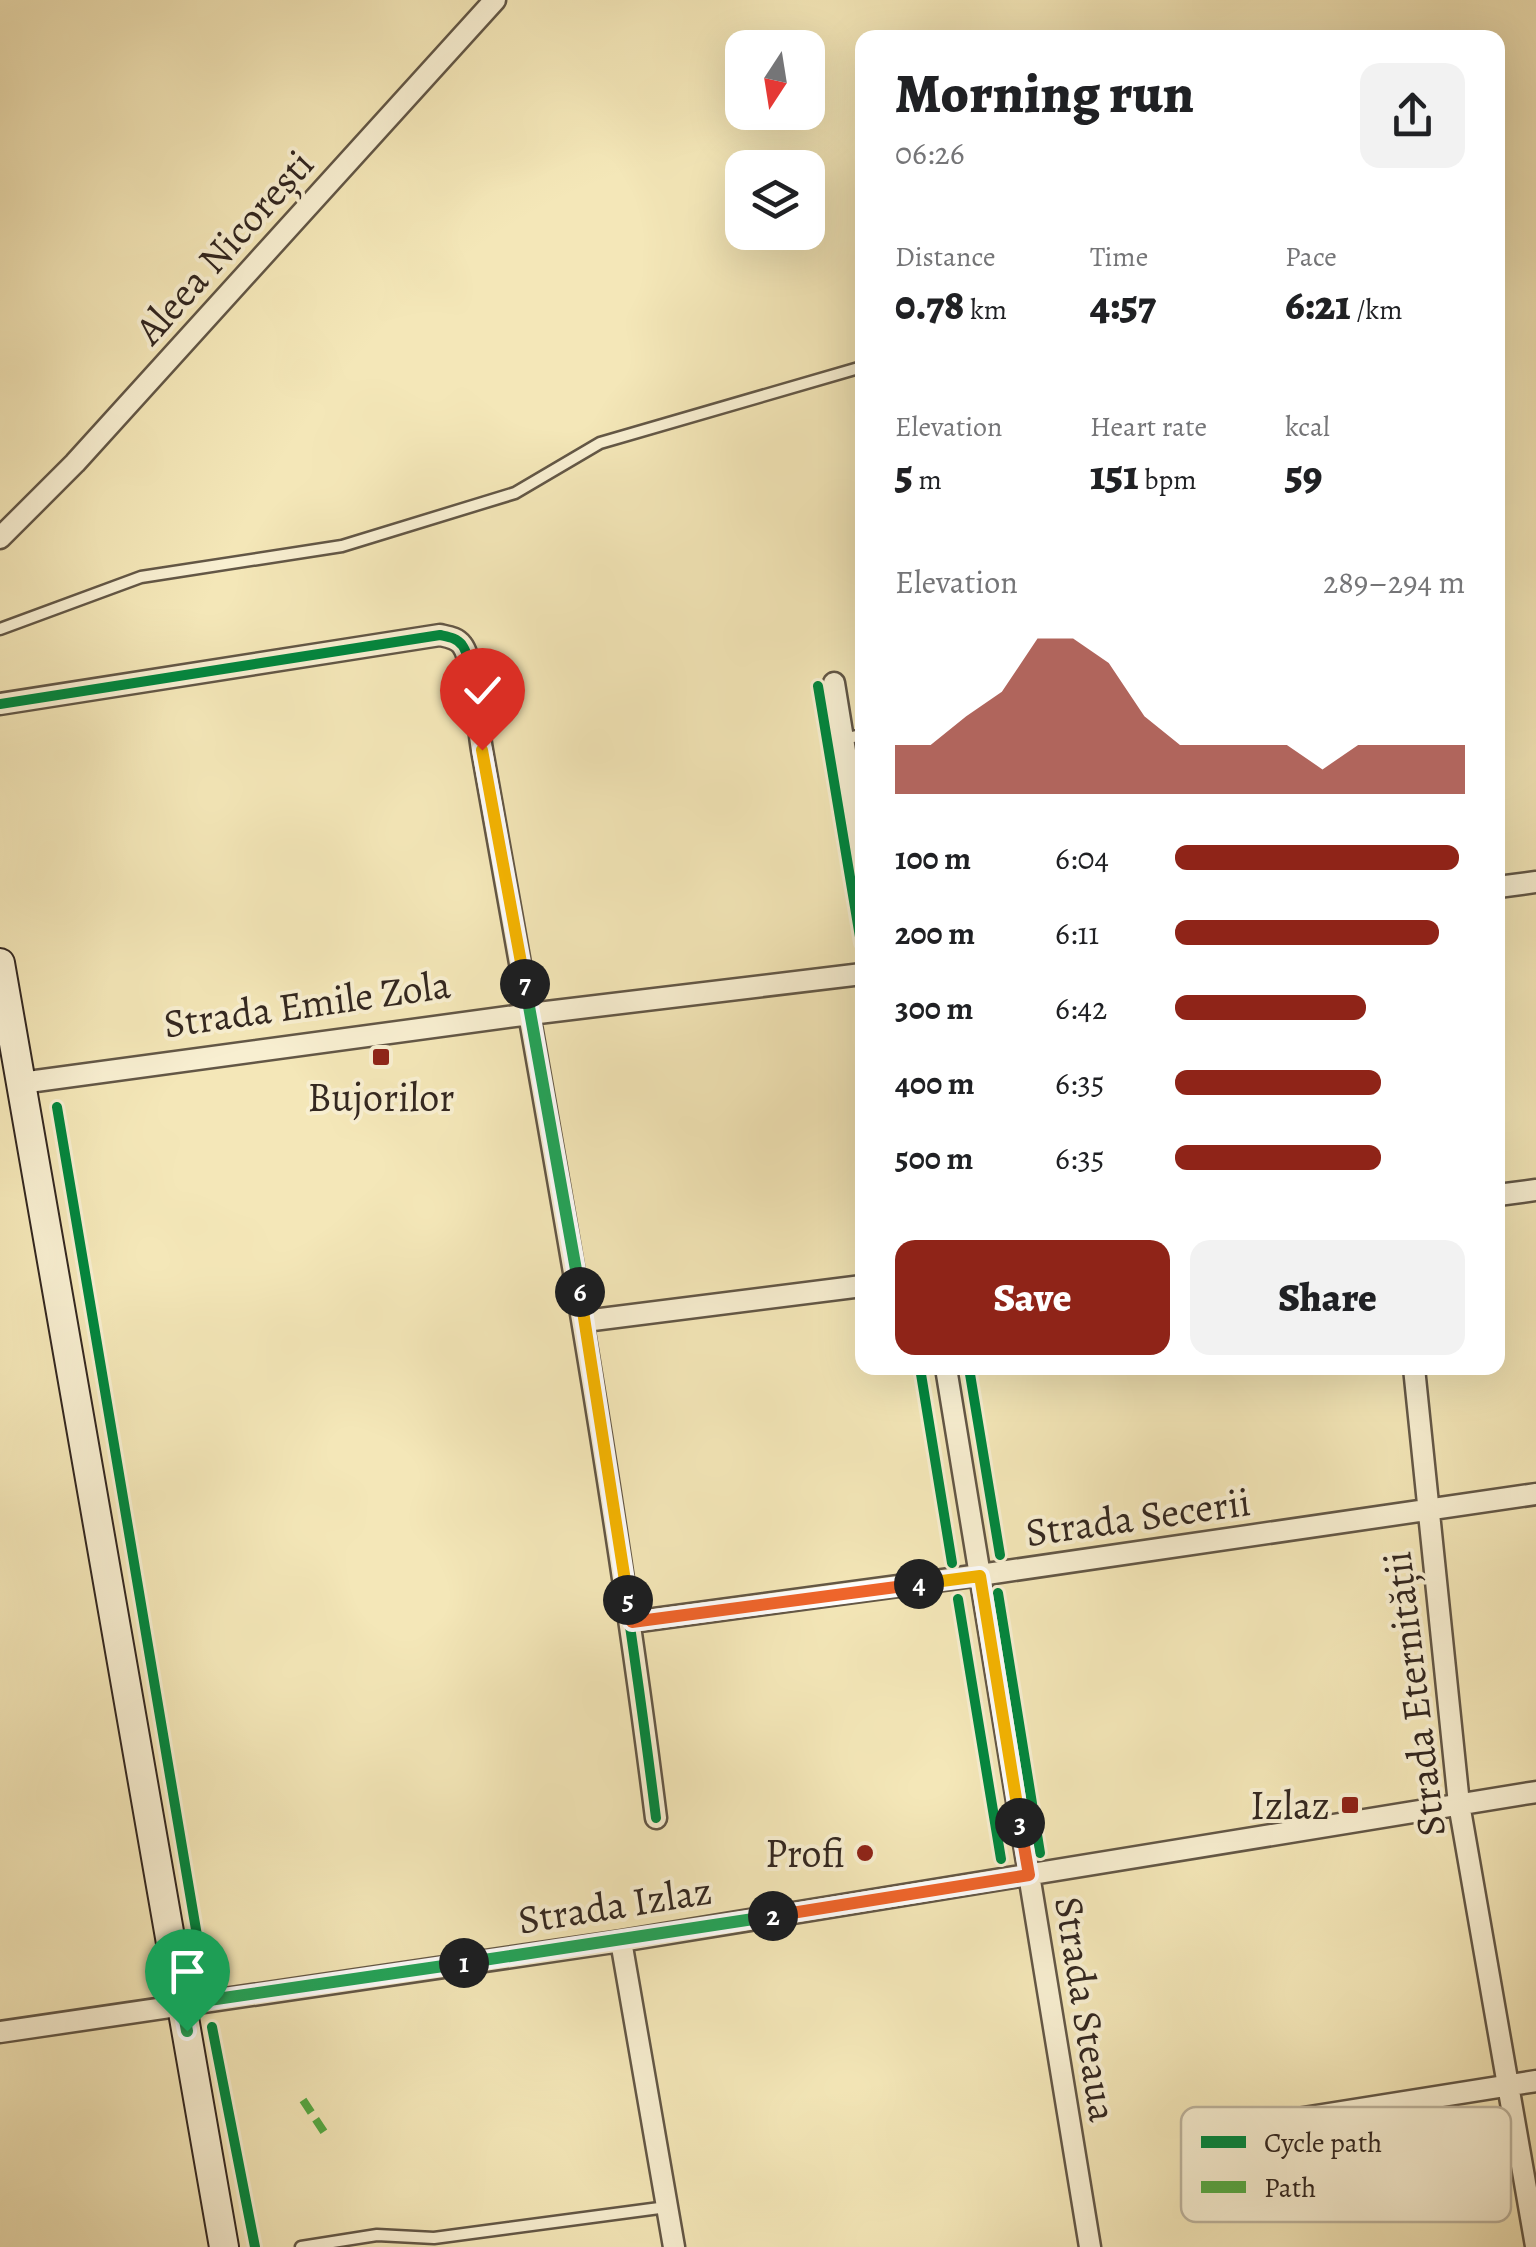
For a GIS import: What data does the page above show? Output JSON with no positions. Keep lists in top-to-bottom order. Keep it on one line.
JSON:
{"streets":{"street":["Aleea Nicorești","Strada Emile Zola","Strada Secerii","Strada Eternității","Strada Izlaz","Strada Steaua"]},"crossings":[["Strada Secerii","Strada Eternității"],["Strada Secerii","Strada Steaua"],["Strada Eternității","Strada Izlaz"],["Strada Izlaz","Strada Steaua"]],"places":{"transit":["Bujorilor","Izlaz"],"other":["Profi"]},"legend":["Cycle path","Path"],"north":"bottom","page":{"heading":["Morning run","06:26"],"stats":[["Distance","0.78 km"],["Time","4:57"],["Pace","6:21 /km"],["Elevation","5 m"],["Heart rate","151 bpm"],["kcal","59"]],"chart":["Elevation","289–294 m"],"list":[{"name":"100 m","note":"6:04"},{"name":"200 m","note":"6:11"},{"name":"300 m","note":"6:42"},{"name":"400 m","note":"6:35"},{"name":"500 m","note":"6:35"}],"pins":["7","6","4","5","3","2","1"],"buttons":["Save","Share"]}}
